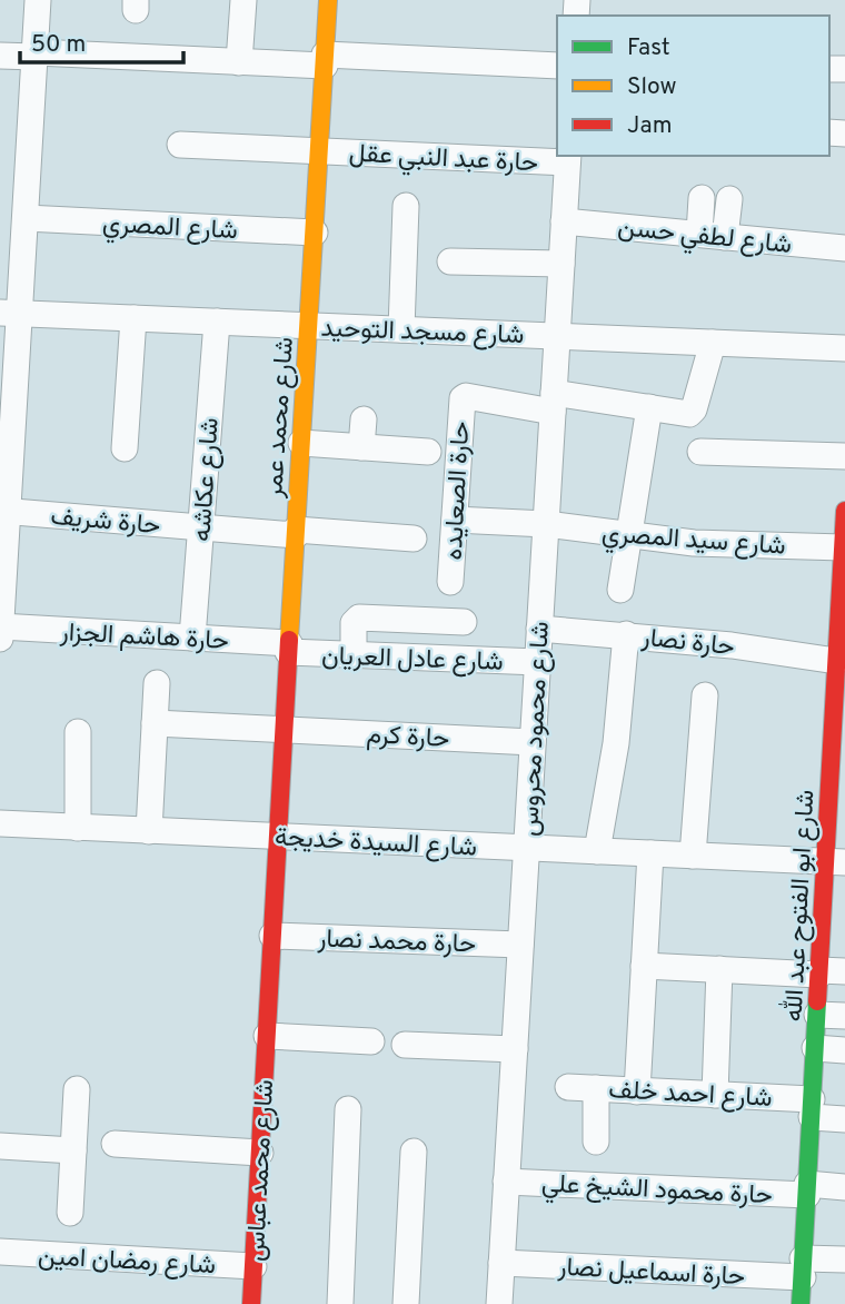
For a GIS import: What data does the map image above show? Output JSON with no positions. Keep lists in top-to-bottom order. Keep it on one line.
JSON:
{"streets":{"street":["حارة عبد النبي عقل","شارع المصري","شارع لطفي حسن","شارع مسجد التوحيد","شارع محمد عمر","شارع عكاشه","حارة الصعايده","حارة شريف","شارع سيد المصري","حارة هاشم الجزار","حارة نصار","شارع عادل العريان","شارع محمود محروس","حارة كرم","شارع السيدة خديجة","شارع ابو الفتوح عبد الله","حارة محمد نصار","شارع احمد خلف","شارع محمد عباس","حارة محمود الشيخ علي","شارع رمضان امين","حارة اسماعيل نصار"]},"crossings":[["حارة عبد النبي عقل","شارع محمد عمر"],["حارة عبد النبي عقل","شارع محمود محروس"],["شارع المصري","شارع محمد عمر"],["شارع لطفي حسن","شارع محمود محروس"],["شارع مسجد التوحيد","شارع محمد عمر"],["شارع مسجد التوحيد","شارع عكاشه"],["شارع مسجد التوحيد","شارع محمود محروس"],["شارع محمد عمر","حارة شريف"],["شارع محمد عمر","حارة هاشم الجزار"],["شارع محمد عمر","شارع عادل العريان"],["شارع محمد عمر","حارة كرم"],["شارع محمد عمر","شارع السيدة خديجة"],["شارع محمد عمر","شارع محمد عباس"],["شارع عكاشه","حارة شريف"],["شارع عكاشه","حارة هاشم الجزار"],["حارة الصعايده","شارع سيد المصري"],["حارة الصعايده","شارع محمود محروس"],["شارع سيد المصري","شارع محمود محروس"],["شارع سيد المصري","شارع ابو الفتوح عبد الله"],["حارة هاشم الجزار","شارع عادل العريان"],["حارة نصار","شارع محمود محروس"],["حارة نصار","شارع ابو الفتوح عبد الله"],["شارع عادل العريان","شارع محمود محروس"],["شارع محمود محروس","حارة كرم"],["شارع محمود محروس","شارع السيدة خديجة"],["شارع محمود محروس","حارة محمد نصار"],["شارع محمود محروس","حارة محمود الشيخ علي"],["شارع محمود محروس","حارة اسماعيل نصار"],["شارع السيدة خديجة","شارع ابو الفتوح عبد الله"],["شارع السيدة خديجة","شارع محمد عباس"],["شارع ابو الفتوح عبد الله","شارع احمد خلف"],["شارع ابو الفتوح عبد الله","حارة محمود الشيخ علي"],["شارع ابو الفتوح عبد الله","حارة اسماعيل نصار"],["حارة محمد نصار","شارع محمد عباس"],["شارع محمد عباس","شارع رمضان امين"]],"legend":["Fast","Slow","Jam"],"scale_bar":"50 m"}
